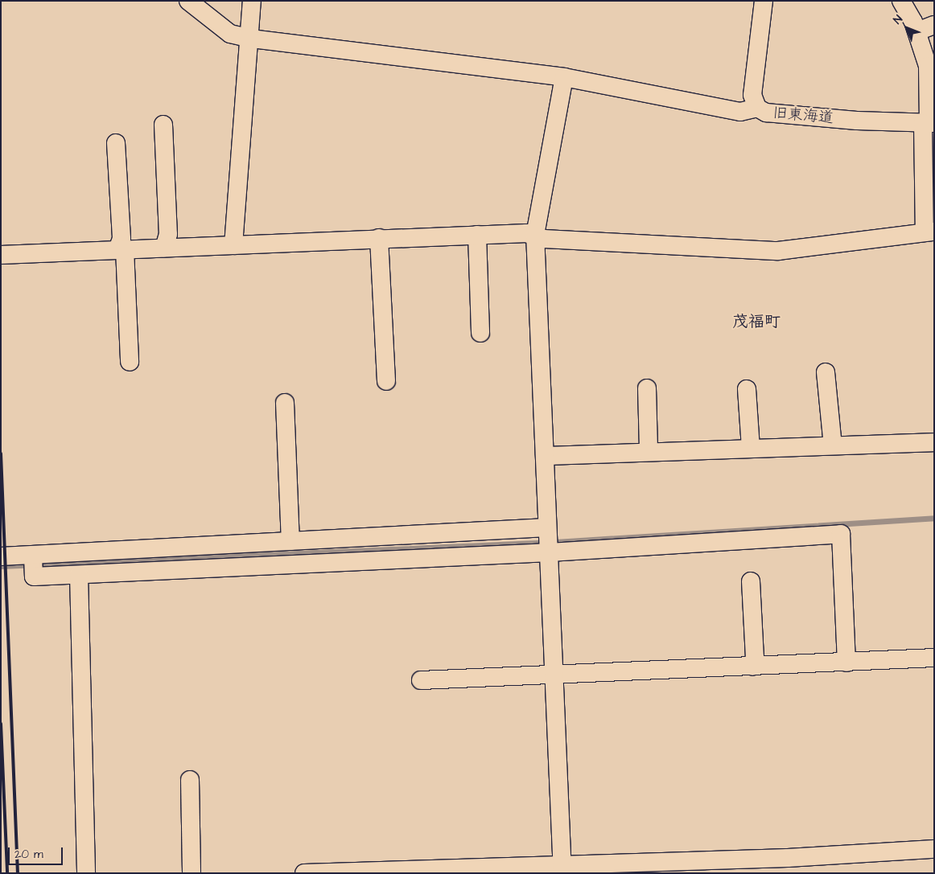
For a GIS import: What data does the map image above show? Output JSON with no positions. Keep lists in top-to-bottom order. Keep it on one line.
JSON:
{"streets":{"street":["旧東海道"]},"districts":["茂福町"],"scale_bar":"20 m","north":"top left"}
